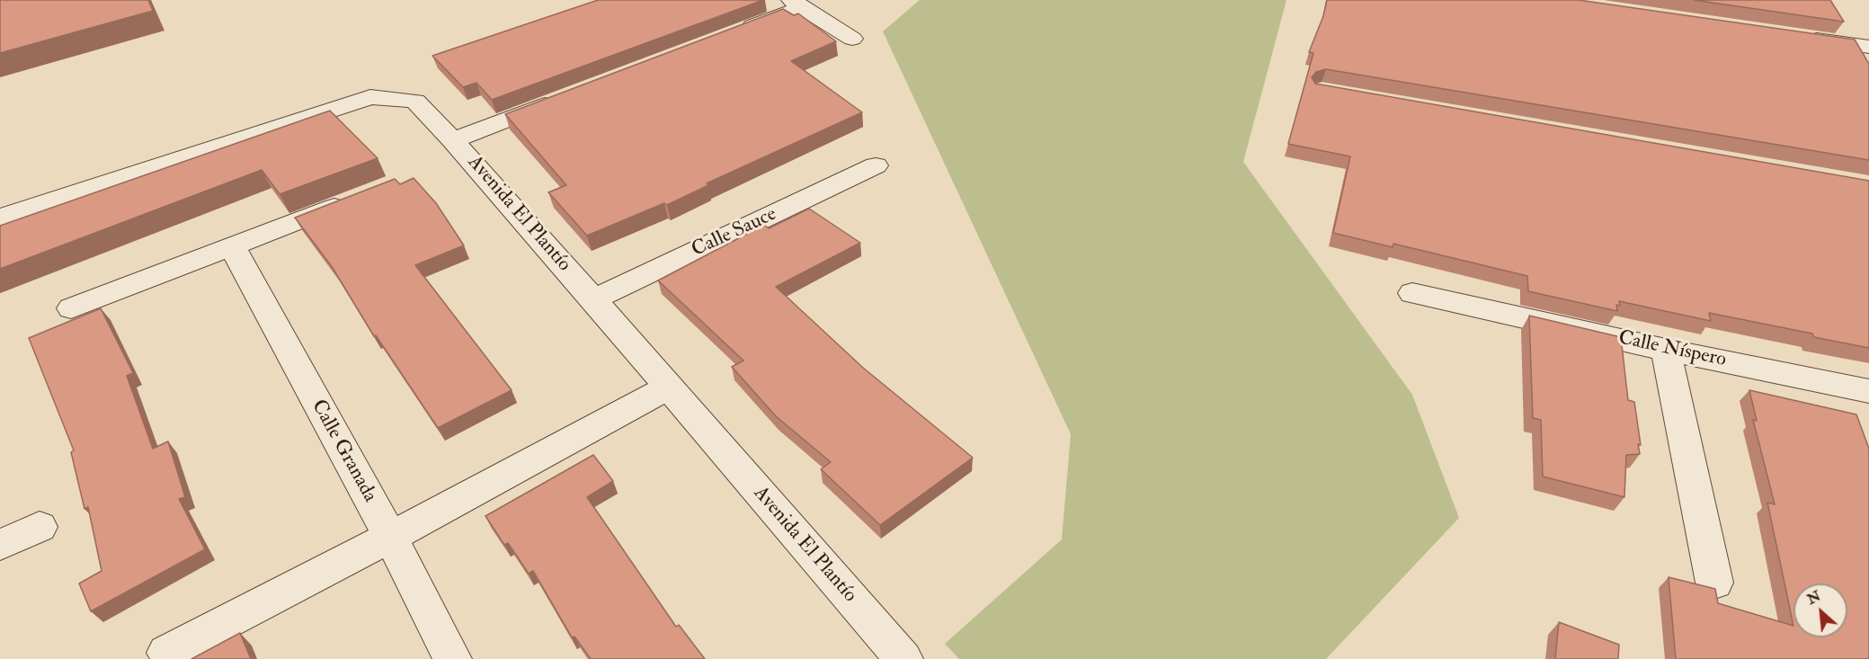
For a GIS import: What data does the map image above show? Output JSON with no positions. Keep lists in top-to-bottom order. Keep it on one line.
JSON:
{"streets":{"street":["Avenida El Plantío","Calle Sauce","Calle Níspero","Calle Granada"]},"crossings":[["Avenida El Plantío","Calle Sauce"]],"north":"top left"}
